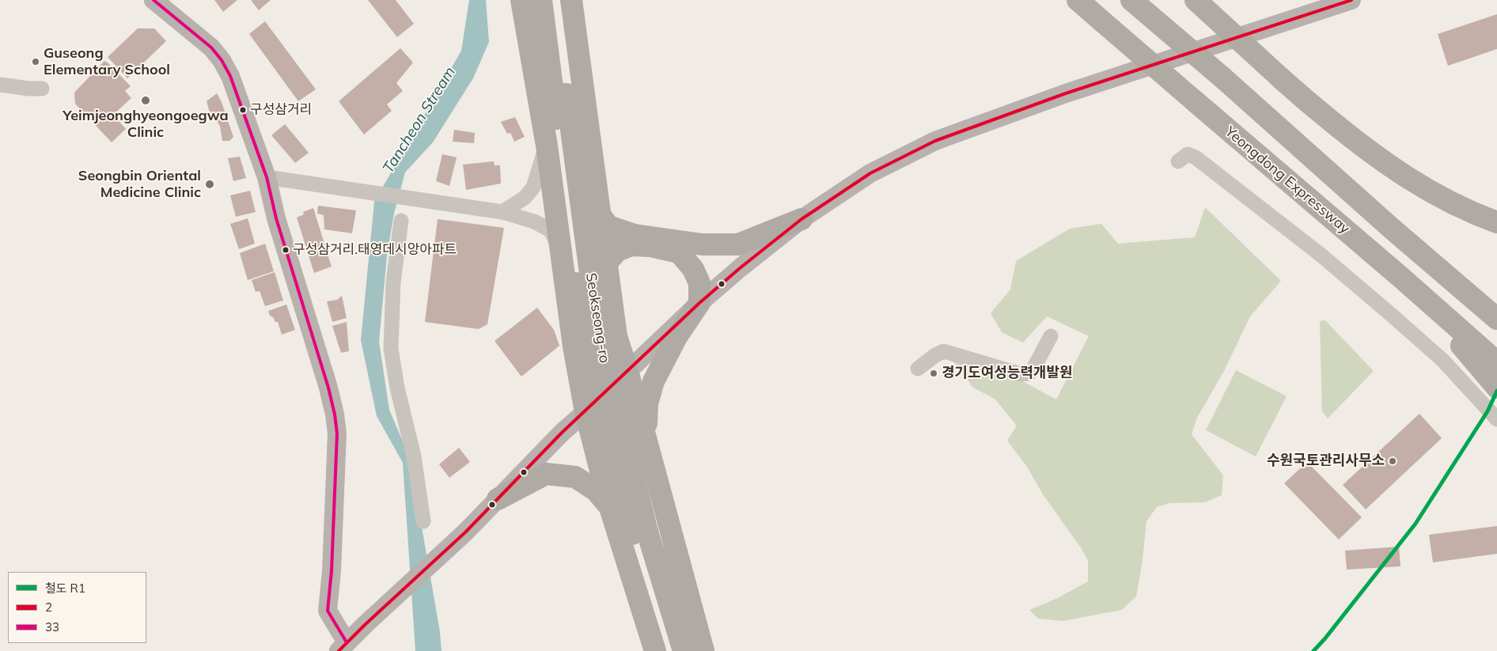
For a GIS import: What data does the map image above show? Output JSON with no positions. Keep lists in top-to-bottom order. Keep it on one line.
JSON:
{"streets":{"highway":["Yeongdong Expressway","Seokseong-ro"]},"water":["Tancheon Stream"],"places":["Guseong Elementary School","Yeimjeonghyeongoegwa Clinic","구성삼거리","Seongbin Oriental Medicine Clinic","구성삼거리.태영데시앙아파트","경기도여성능력개발원","수원국토관리사무소"],"lines":["transit line 2","transit line 33","rail line R1"],"legend":["철도 R1","2","33"]}
